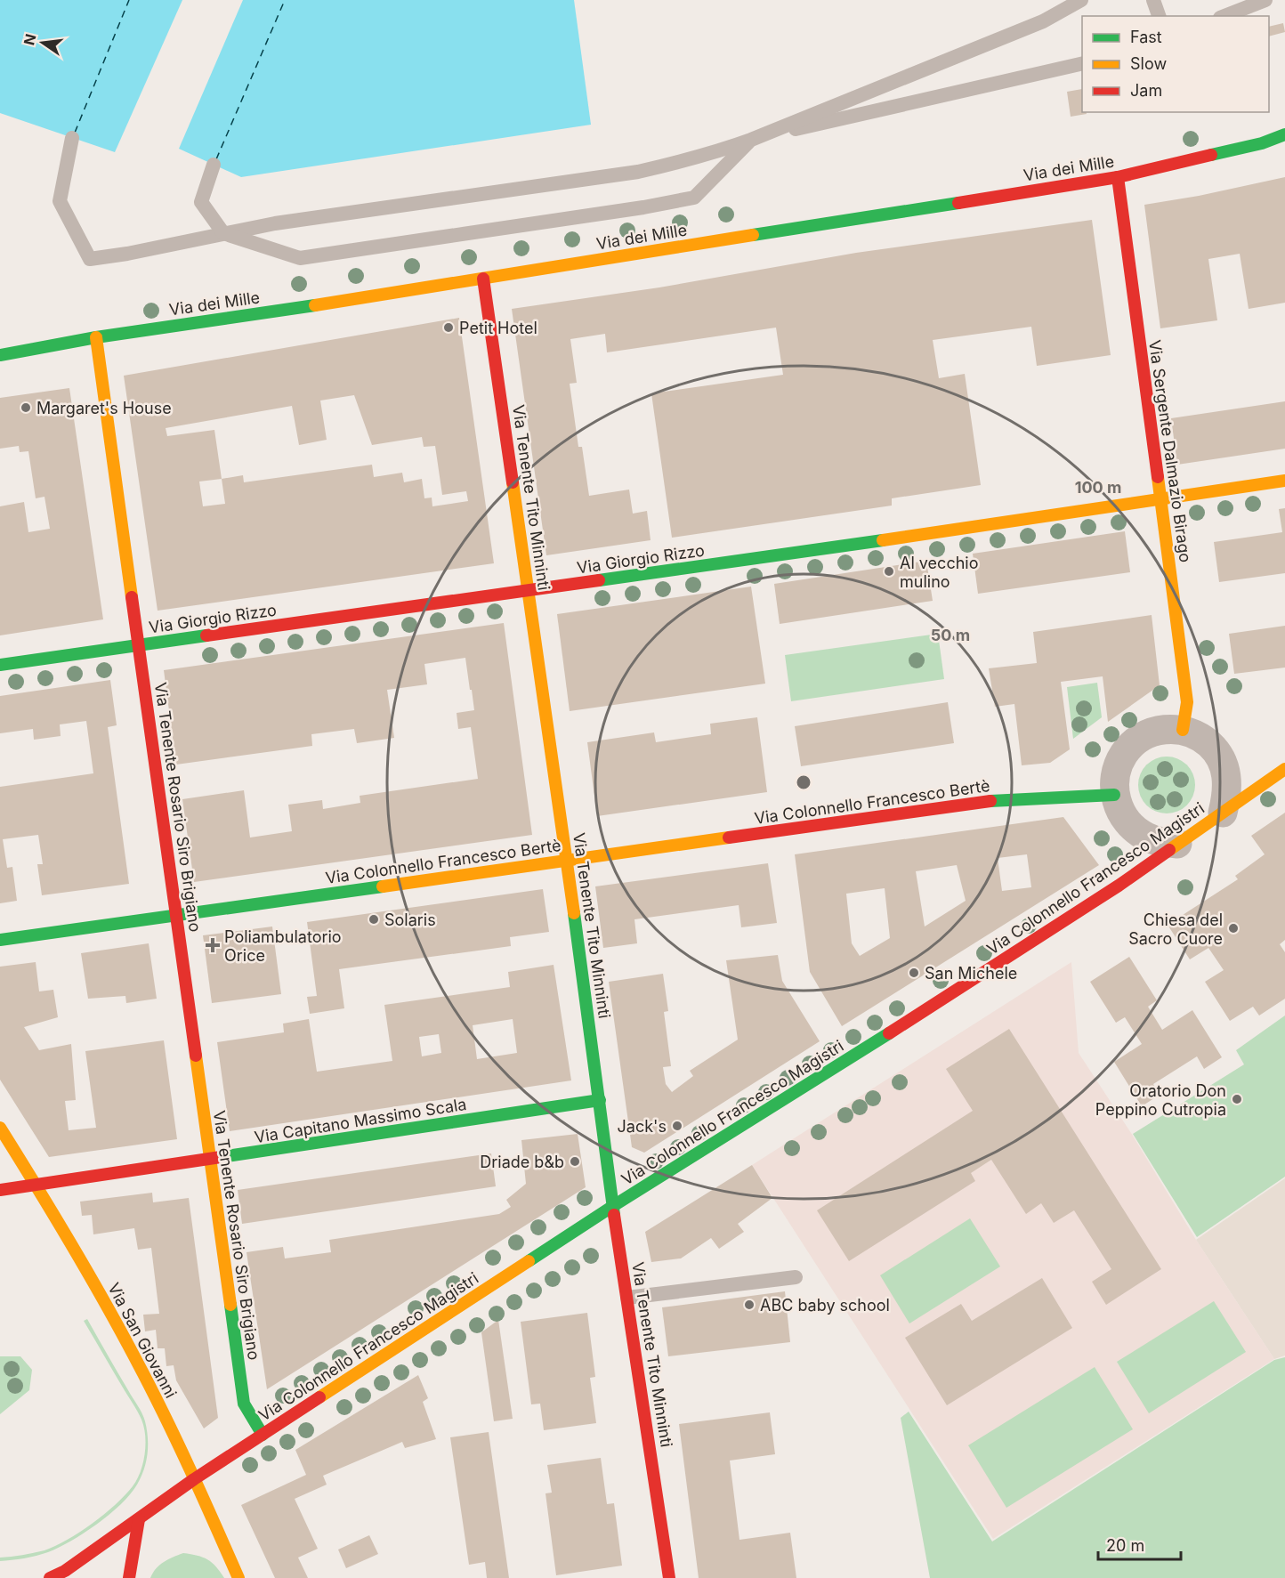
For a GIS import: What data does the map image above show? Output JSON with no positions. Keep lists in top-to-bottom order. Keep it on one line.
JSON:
{"streets":{"street":["Via dei Mille","Via Sergente Dalmazio Birago","Via Tenente Tito Minninti","Via Giorgio Rizzo","Via Colonnello Francesco Bertè","Via Tenente Rosario Siro Brigiano","Via Colonnello Francesco Magistri","Via Capitano Massimo Scala","Via San Giovanni"]},"crossings":[["Via dei Mille","Via Sergente Dalmazio Birago"],["Via dei Mille","Via Tenente Tito Minninti"],["Via dei Mille","Via Tenente Rosario Siro Brigiano"],["Via Sergente Dalmazio Birago","Via Giorgio Rizzo"],["Via Sergente Dalmazio Birago","Via Colonnello Francesco Bertè"],["Via Sergente Dalmazio Birago","Via Colonnello Francesco Magistri"],["Via Tenente Tito Minninti","Via Giorgio Rizzo"],["Via Tenente Tito Minninti","Via Colonnello Francesco Bertè"],["Via Tenente Tito Minninti","Via Colonnello Francesco Magistri"],["Via Tenente Tito Minninti","Via Capitano Massimo Scala"],["Via Giorgio Rizzo","Via Tenente Rosario Siro Brigiano"],["Via Colonnello Francesco Bertè","Via Tenente Rosario Siro Brigiano"],["Via Colonnello Francesco Bertè","Via Colonnello Francesco Magistri"],["Via Tenente Rosario Siro Brigiano","Via Colonnello Francesco Magistri"],["Via Tenente Rosario Siro Brigiano","Via Capitano Massimo Scala"],["Via Colonnello Francesco Magistri","Via San Giovanni"],["Via Capitano Massimo Scala","Via San Giovanni"]],"places":{"other":["Petit Hotel","Margaret's House","Al vecchio mulino","Solaris","Chiesa del Sacro Cuore","San Michele","Oratorio Don Peppino Cutropia","Jack's","Driade b&b","ABC baby school"],"health":["Poliambulatorio Orice"]},"legend":["Fast","Slow","Jam"],"scale_bar":"20 m","north":"left","rings":["100 m","50 m"]}
